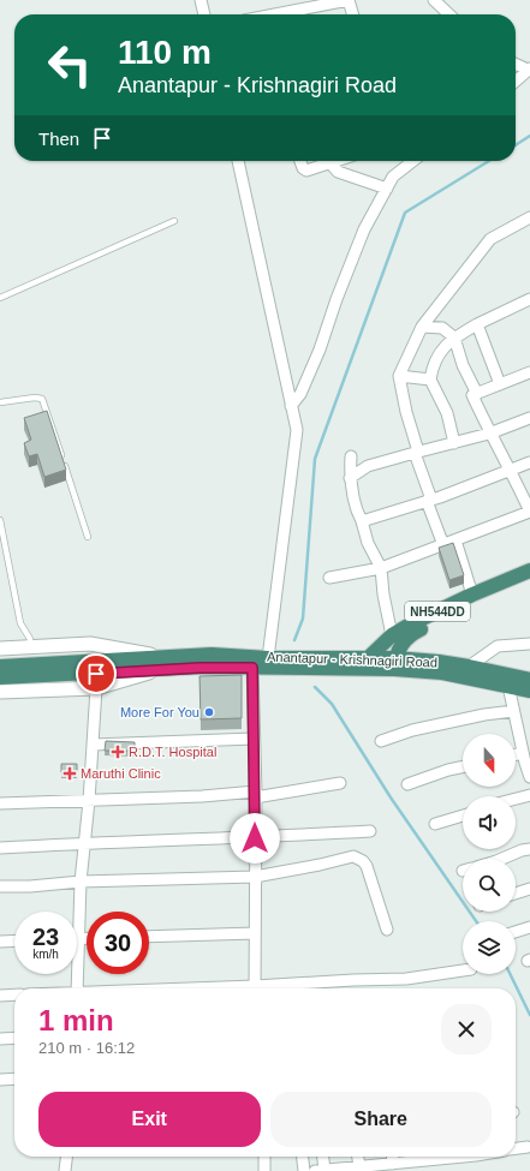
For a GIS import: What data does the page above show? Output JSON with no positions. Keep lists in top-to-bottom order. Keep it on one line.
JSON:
{"streets":{"highway":["NH544DD","Anantapur - Krishnagiri Road"]},"crossings":[["NH544DD","Anantapur - Krishnagiri Road"]],"places":{"other":["More For You"],"health":["R.D.T. Hospital","Maruthi Clinic"]},"north":"bottom","page":{"turn":["110 m","Anantapur - Krishnagiri Road"],"then":"Then","speed":"23 km/h","limit":"30","heading":["1 min","210 m · 16:12"],"buttons":["Exit","Share"]}}
